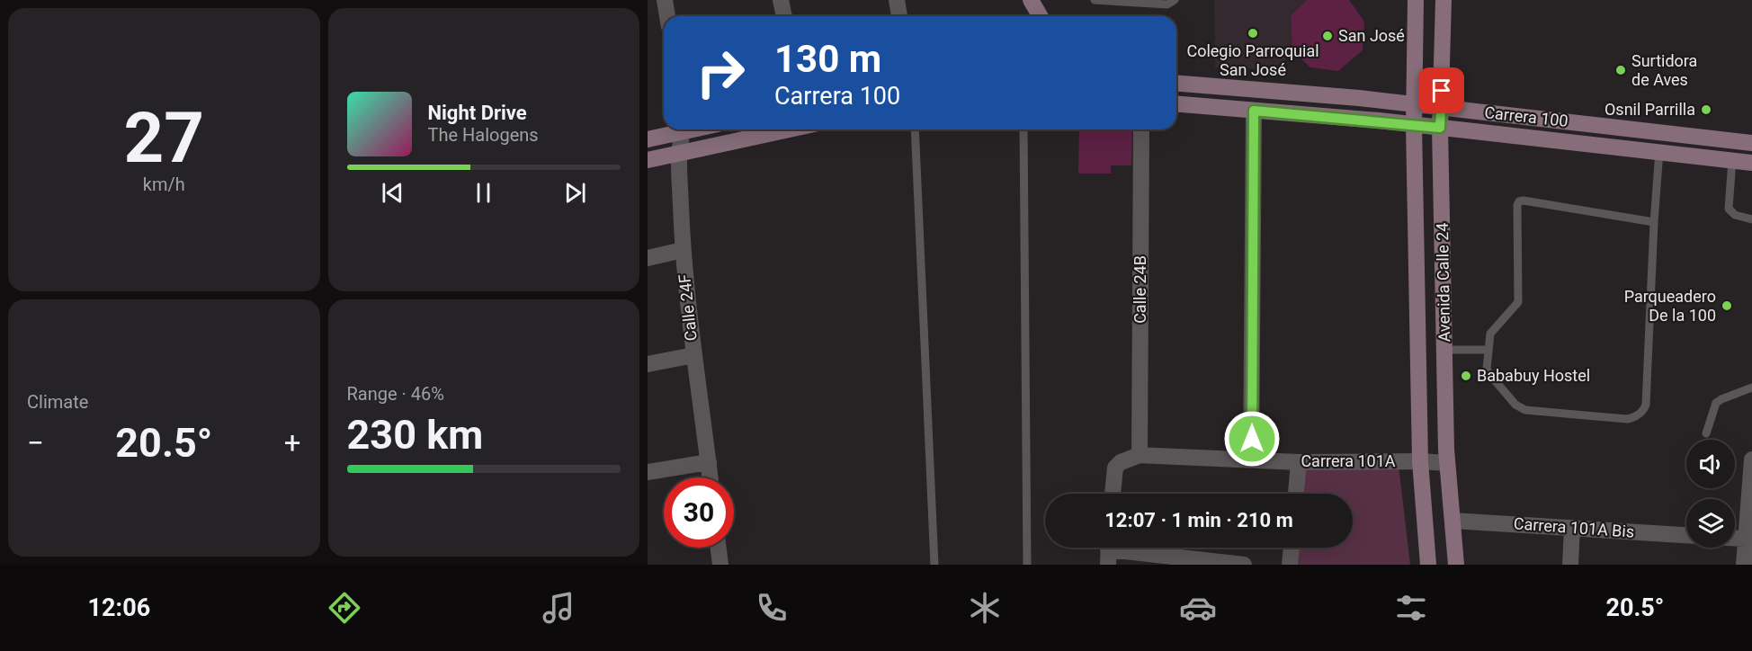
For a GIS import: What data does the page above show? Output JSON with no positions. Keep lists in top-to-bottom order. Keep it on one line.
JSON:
{"streets":{"main road":["Carrera 100","Avenida Calle 24"],"street":["Calle 24B","Calle 24F","Carrera 101A","Carrera 101A Bis"]},"crossings":[["Carrera 100","Avenida Calle 24"],["Avenida Calle 24","Carrera 101A"],["Avenida Calle 24","Carrera 101A Bis"],["Calle 24B","Carrera 101A"]],"places":["Colegio Parroquial San José","San José","Surtidora de Aves","Osnil Parrilla","Parqueadero De la 100","Bababuy Hostel"],"page":{"tile":[["27","km/h"],"Climate",["Range · 46%","230 km"]],"turn":["130 m","Carrera 100"],"song":["Night Drive","The Halogens"],"heat":["−","20.5°","+"],"limit":"30","trip":"12:07 · 1 min · 210 m","tabs":["12:06","20.5°"]}}
